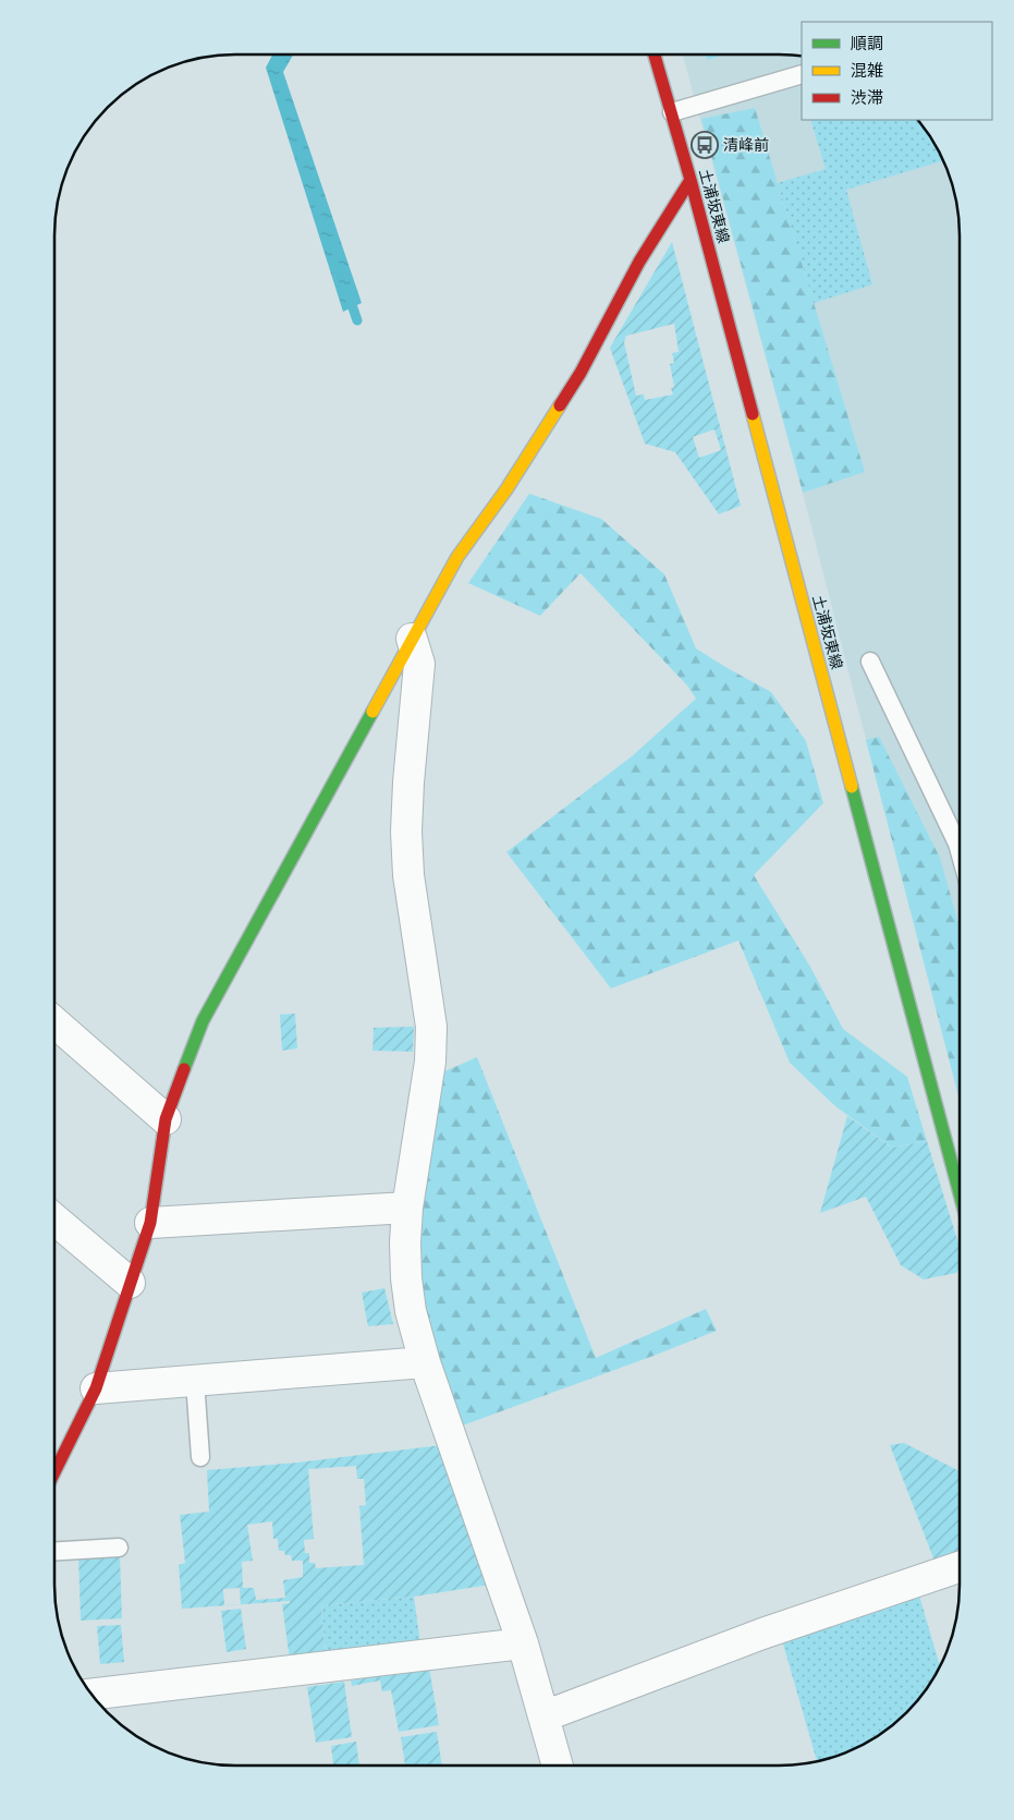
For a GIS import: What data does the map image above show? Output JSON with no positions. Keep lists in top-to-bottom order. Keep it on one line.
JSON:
{"streets":{"street":["土浦坂東線"]},"places":{"bus stop":["清峰前"]},"legend":["順調","混雑","渋滞"]}
